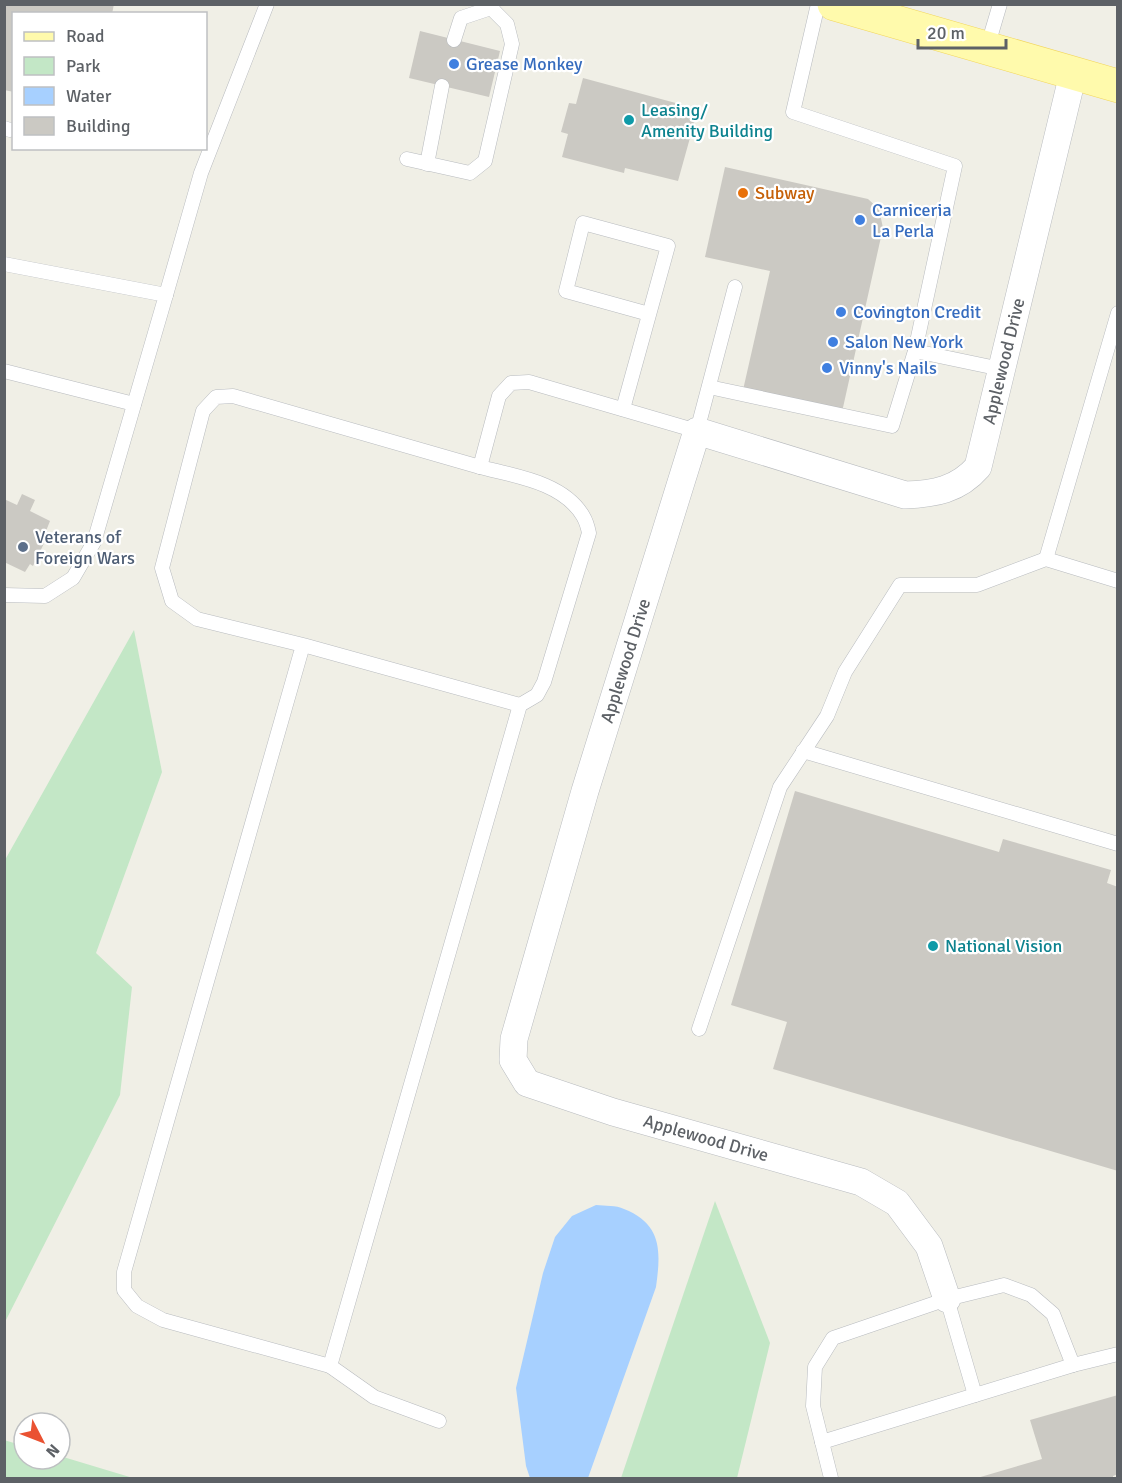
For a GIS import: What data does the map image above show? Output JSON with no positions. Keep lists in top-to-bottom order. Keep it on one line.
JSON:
{"streets":{"street":["Applewood Drive"]},"places":["Grease Monkey","Leasing/ Amenity Building","Subway","Carniceria La Perla","Covington Credit","Salon New York","Vinny's Nails","Veterans of Foreign Wars","National Vision"],"legend":["Road","Park","Water","Building"],"scale_bar":"20 m","north":"bottom right"}
